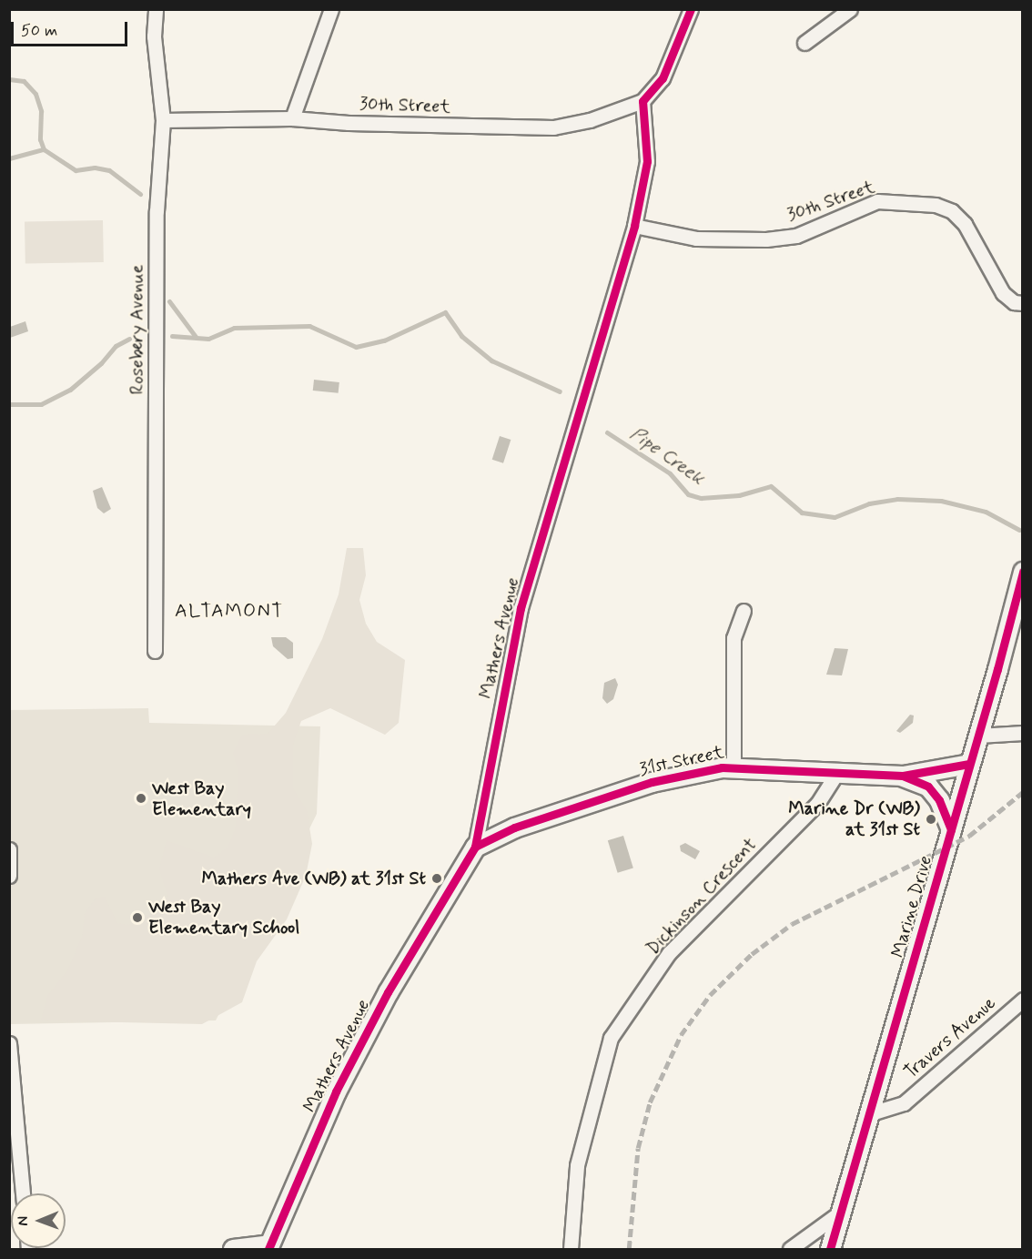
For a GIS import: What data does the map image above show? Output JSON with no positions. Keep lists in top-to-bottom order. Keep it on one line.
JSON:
{"streets":{"street":["30th Street","Rosebery Avenue","Mathers Avenue","31st Street","Dickinson Crescent","Marine Drive","Travers Avenue"]},"crossings":[["30th Street","Rosebery Avenue"],["30th Street","Mathers Avenue"],["Mathers Avenue","31st Street"],["31st Street","Dickinson Crescent"],["31st Street","Marine Drive"],["Marine Drive","Travers Avenue"]],"districts":["ALTAMONT"],"water":["Pipe Creek"],"places":["West Bay Elementary","Marine Dr (WB) at 31st St","Mathers Ave (WB) at 31st St","West Bay Elementary School"],"scale_bar":"50 m","north":"left"}
